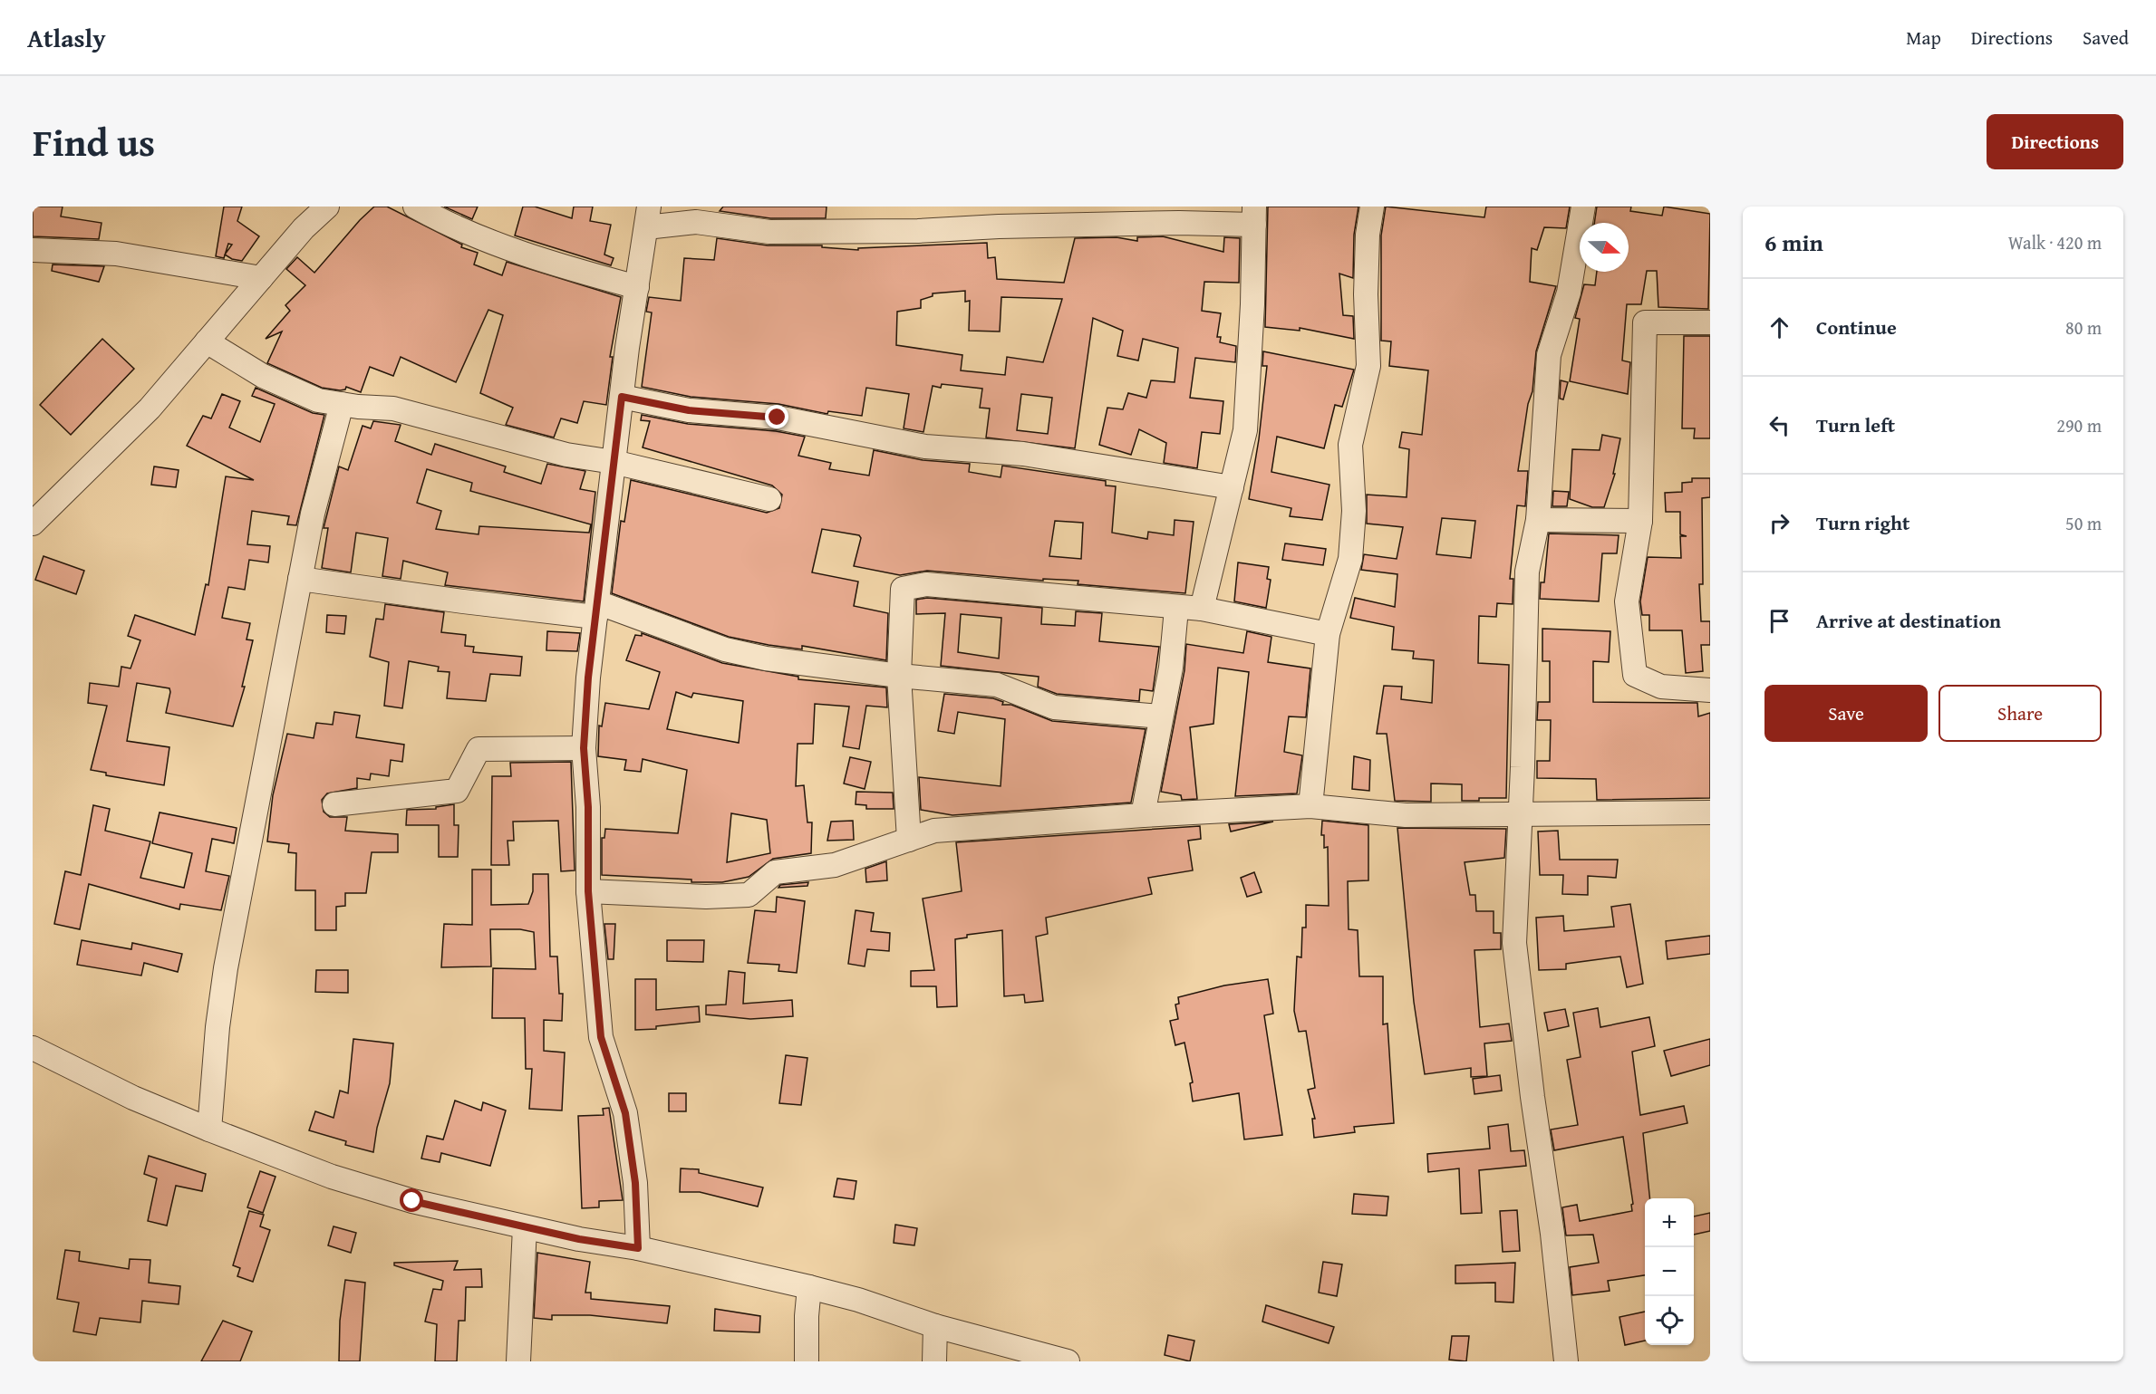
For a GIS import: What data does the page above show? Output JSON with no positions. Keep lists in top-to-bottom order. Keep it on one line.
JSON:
{"north":"right","page":{"header":"Atlasly","nav":["Map","Directions","Saved"],"title":"Find us","buttons":["Directions",["Save","Share"]],"heading":["6 min","Walk · 420 m"],"list":[["Continue","80 m"],["Turn left","290 m"],["Turn right","50 m"],"Arrive at destination"],"map_buttons":["+","−"]}}
